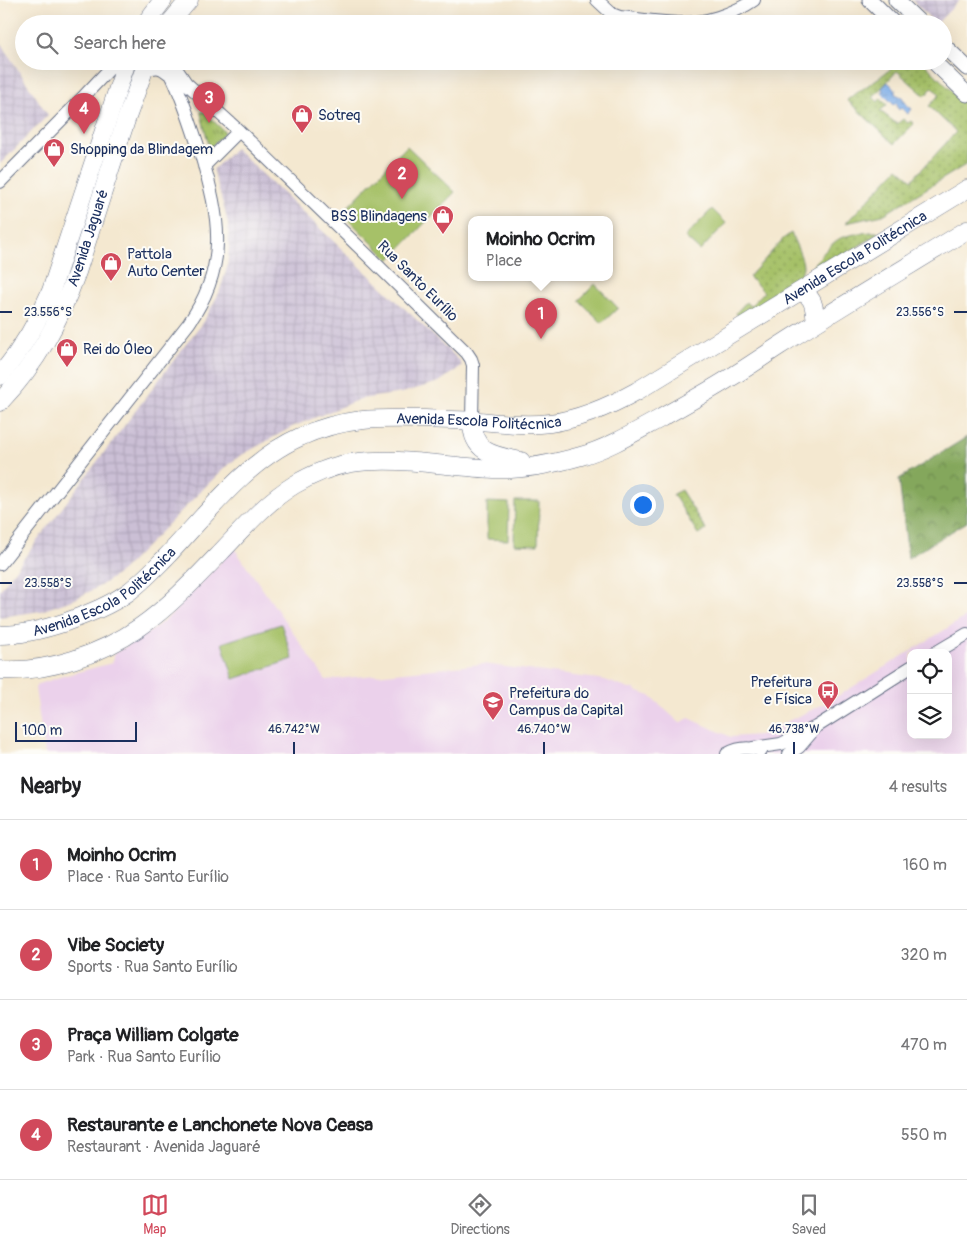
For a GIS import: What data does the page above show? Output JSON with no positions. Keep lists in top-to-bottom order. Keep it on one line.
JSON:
{"streets":{"highway":["Avenida Jaguaré","Avenida Escola Politécnica"],"street":["Rua Santo Eurílio"]},"crossings":[["Avenida Escola Politécnica","Rua Santo Eurílio"]],"places":{"shop":["Sotreq","Shopping da Blindagem","BSS Blindagens","Pattola Auto Center","Rei do Óleo"],"bus stop":["Prefeitura e Física"],"school or university":["Prefeitura do Campus da Capital"]},"scale_bar":"100 m","page":{"search":"Search here","pins":["3","4","2","1"],"popup":["Moinho Ocrim","Place"],"scale":"100 m","heading":["Nearby","4 results"],"list":[{"mark":"1","name":"Moinho Ocrim","note":"Place · Rua Santo Eurílio","value":"160 m"},{"mark":"2","name":"Vibe Society","note":"Sports · Rua Santo Eurílio","value":"320 m"},{"mark":"3","name":"Praça William Colgate","note":"Park · Rua Santo Eurílio","value":"470 m"},{"mark":"4","name":"Restaurante e Lanchonete Nova Ceasa","note":"Restaurant · Avenida Jaguaré","value":"550 m"}],"nav":["Map","Directions","Saved"]},"coordinates":["23.556°S","23.558°S","46.742°W","46.740°W","46.738°W"]}
